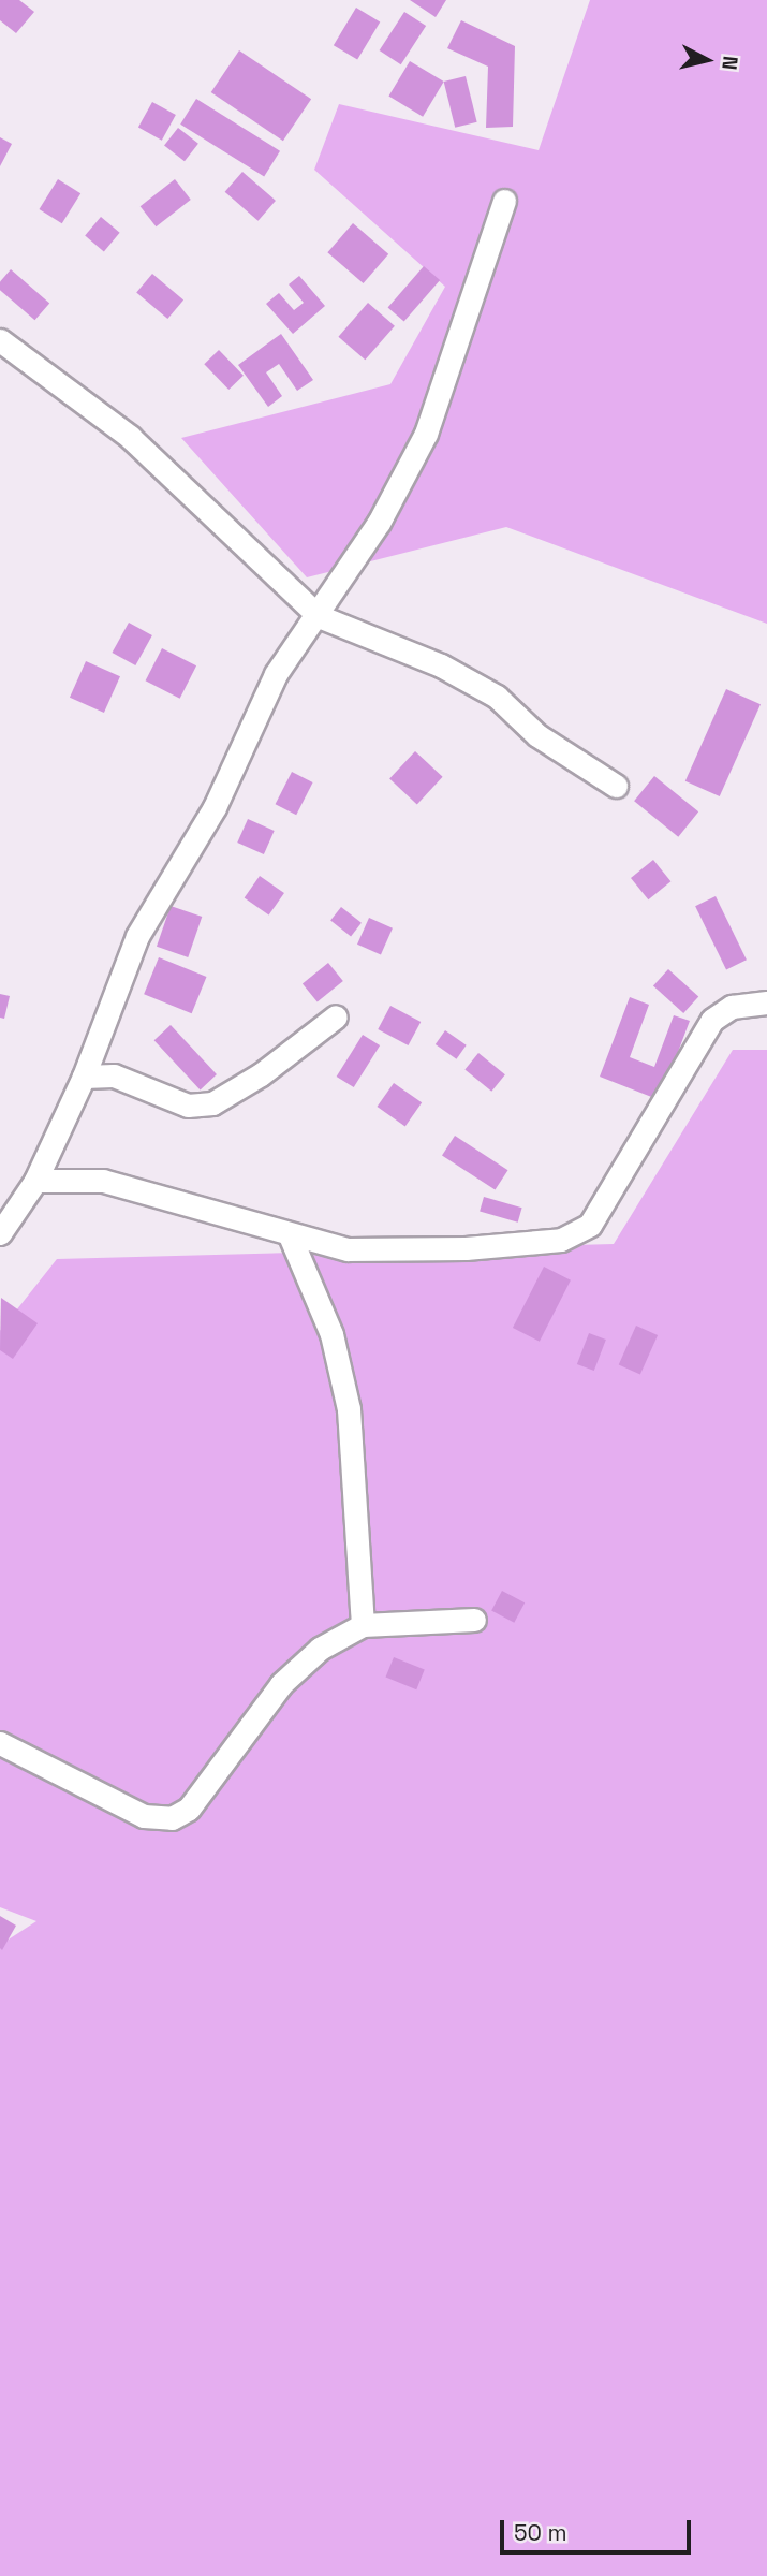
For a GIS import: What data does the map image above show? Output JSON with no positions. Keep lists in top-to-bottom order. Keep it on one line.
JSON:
{"scale_bar":"50 m","north":"right"}
